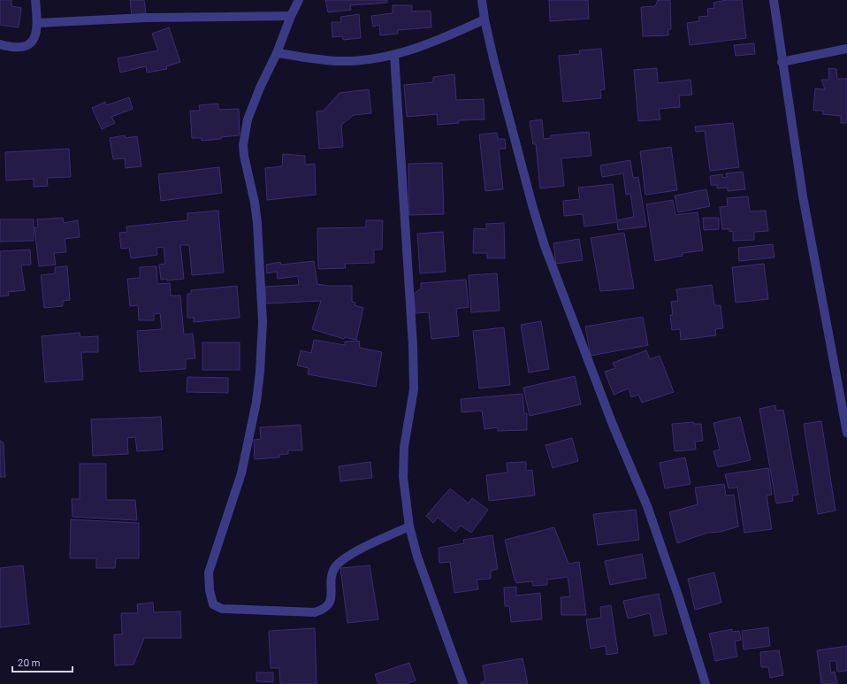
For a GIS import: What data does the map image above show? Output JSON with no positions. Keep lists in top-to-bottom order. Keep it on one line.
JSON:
{"scale_bar":"20 m"}
